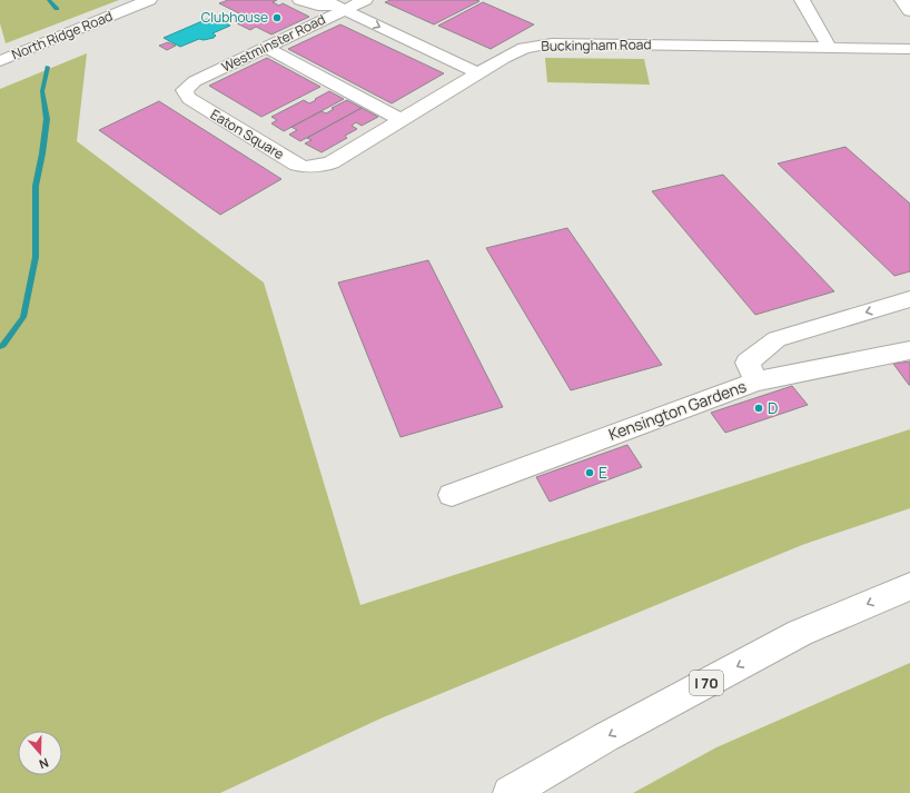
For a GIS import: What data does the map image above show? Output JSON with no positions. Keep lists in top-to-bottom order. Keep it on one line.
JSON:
{"streets":{"main road":["North Ridge Road","Westminster Road","Buckingham Road","Eaton Square","Kensington Gardens","I 70"]},"crossings":[["Westminster Road","Eaton Square"],["Buckingham Road","Eaton Square"]],"places":["Clubhouse","D","E"],"north":"bottom"}
